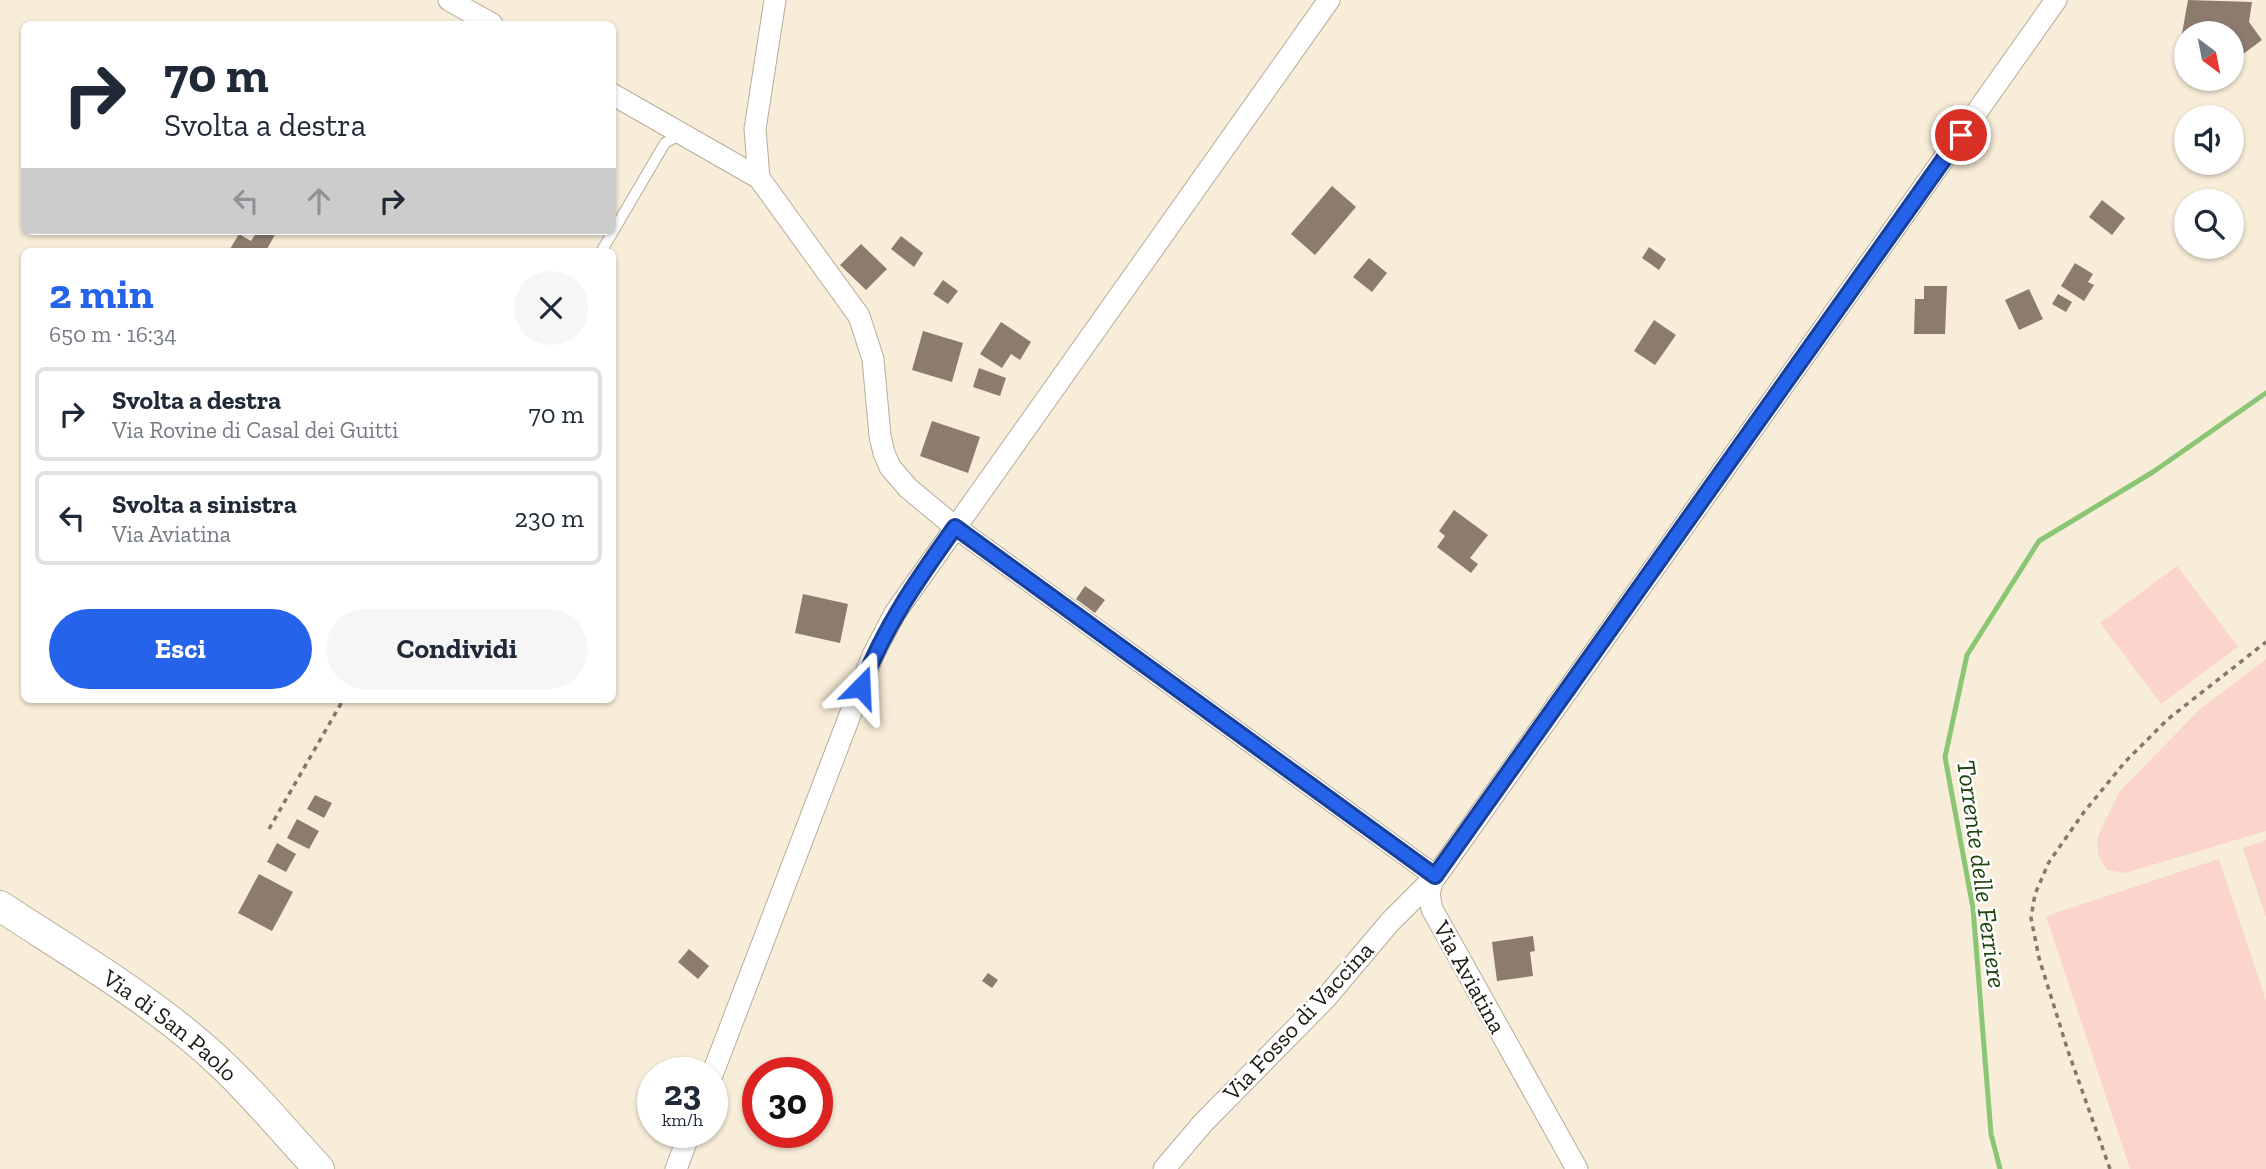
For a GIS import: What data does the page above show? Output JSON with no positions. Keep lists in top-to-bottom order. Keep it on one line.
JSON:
{"streets":{"street":["Via Aviatina","Via Fosso di Vaccina","Via di San Paolo"]},"crossings":[["Via Aviatina","Via Fosso di Vaccina"]],"water":["Torrente delle Ferriere"],"north":"bottom right","page":{"turn":["70 m","Svolta a destra"],"heading":["2 min","650 m · 16:34"],"list":[{"name":"Svolta a destra","note":"Via Rovine di Casal dei Guitti","value":"70 m"},{"name":"Svolta a sinistra","note":"Via Aviatina","value":"230 m"}],"buttons":["Esci","Condividi"],"speed":"23 km/h","limit":"30"}}
